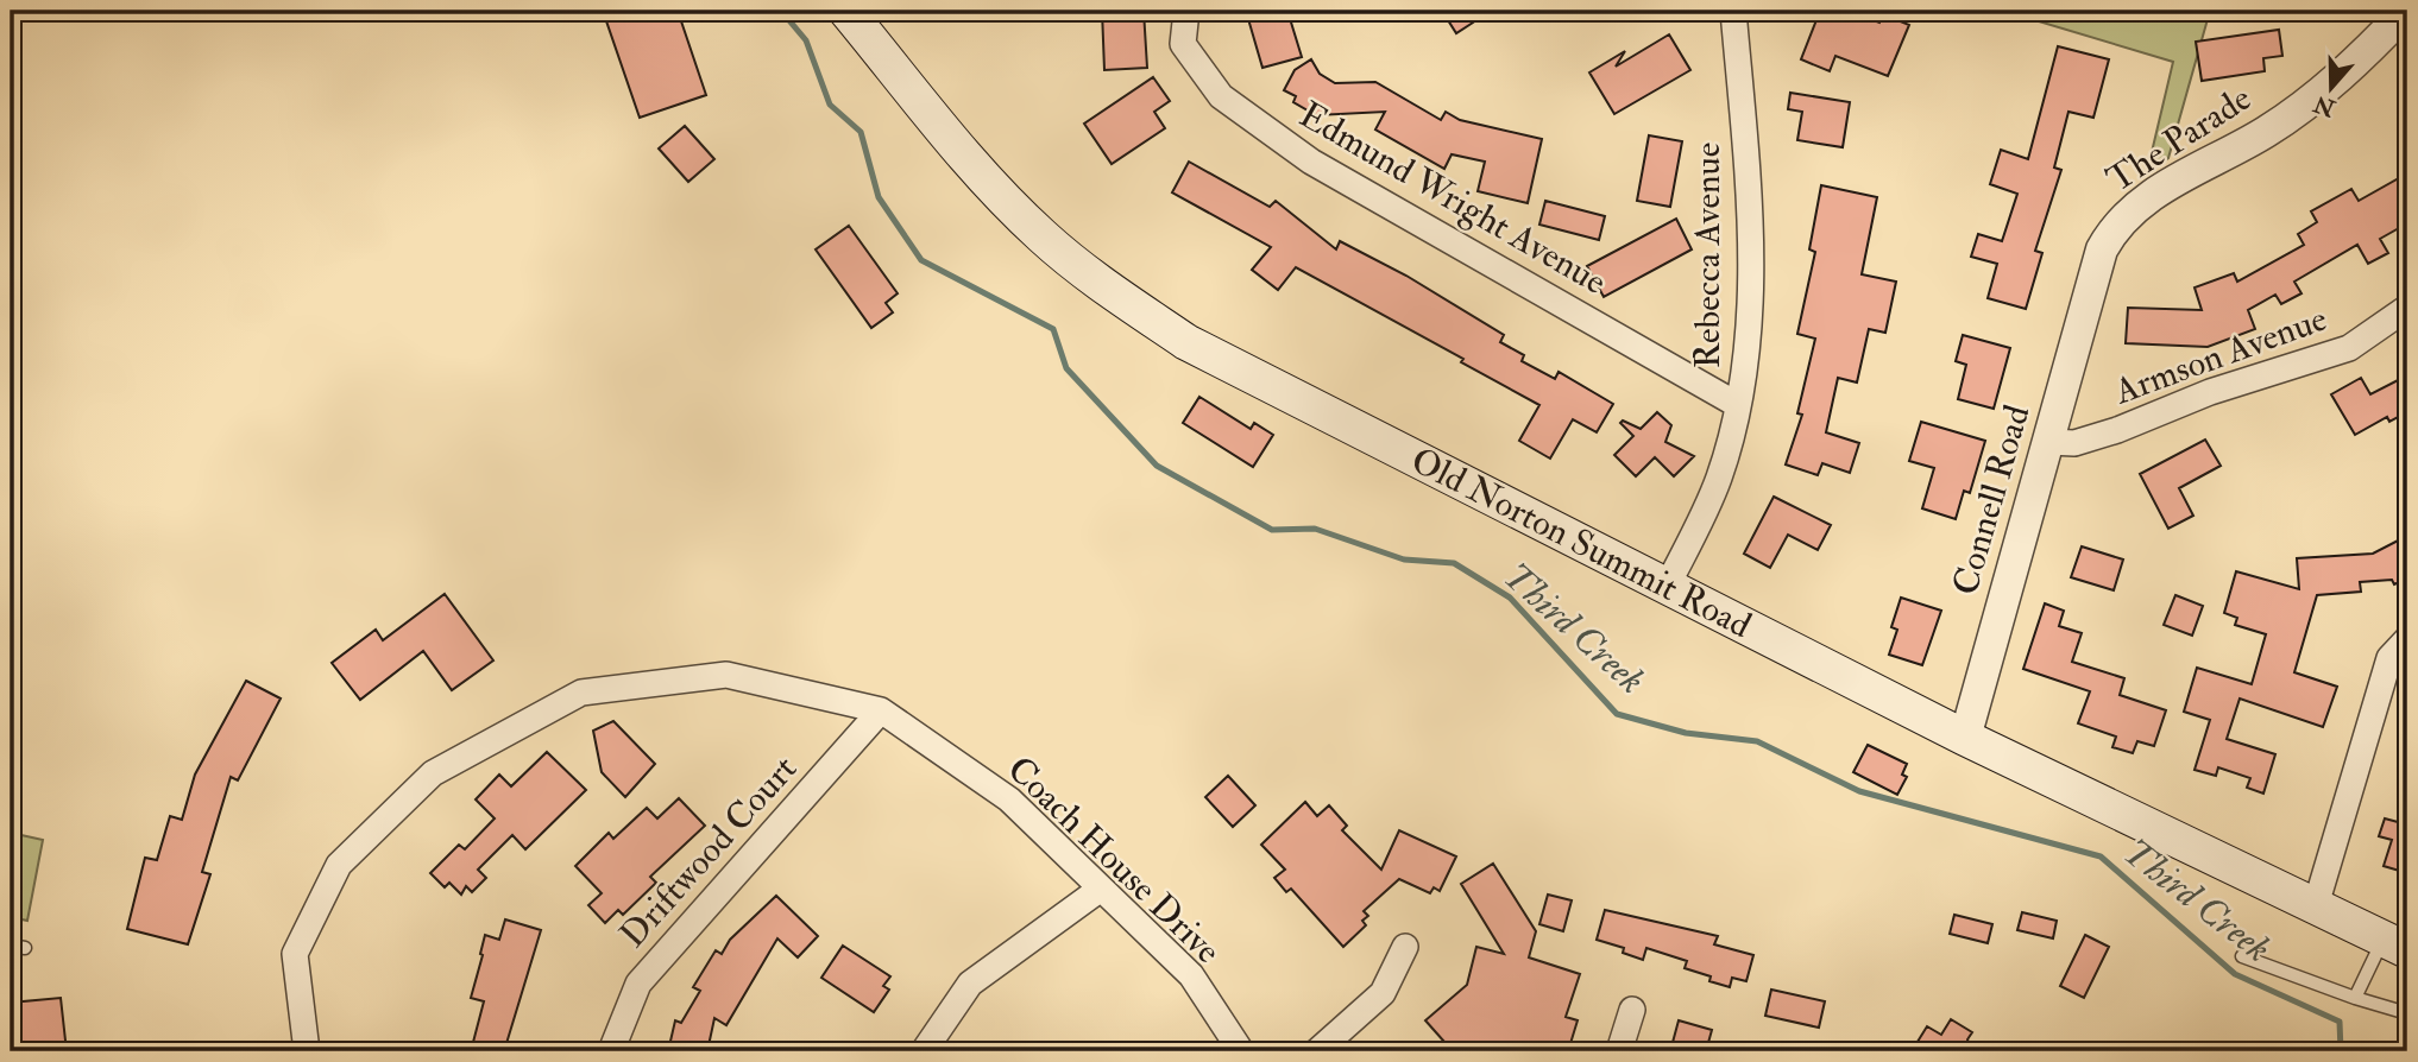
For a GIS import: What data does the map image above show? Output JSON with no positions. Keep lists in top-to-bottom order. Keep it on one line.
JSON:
{"streets":{"main road":["Old Norton Summit Road"],"street":["The Parade","Edmund Wright Avenue","Rebecca Avenue","Armson Avenue","Connell Road","Driftwood Court","Coach House Drive"]},"crossings":[["The Parade","Connell Road"],["Edmund Wright Avenue","Rebecca Avenue"],["Rebecca Avenue","Old Norton Summit Road"],["Armson Avenue","Connell Road"],["Connell Road","Old Norton Summit Road"],["Driftwood Court","Coach House Drive"]],"water":["Third Creek"],"north":"bottom"}
